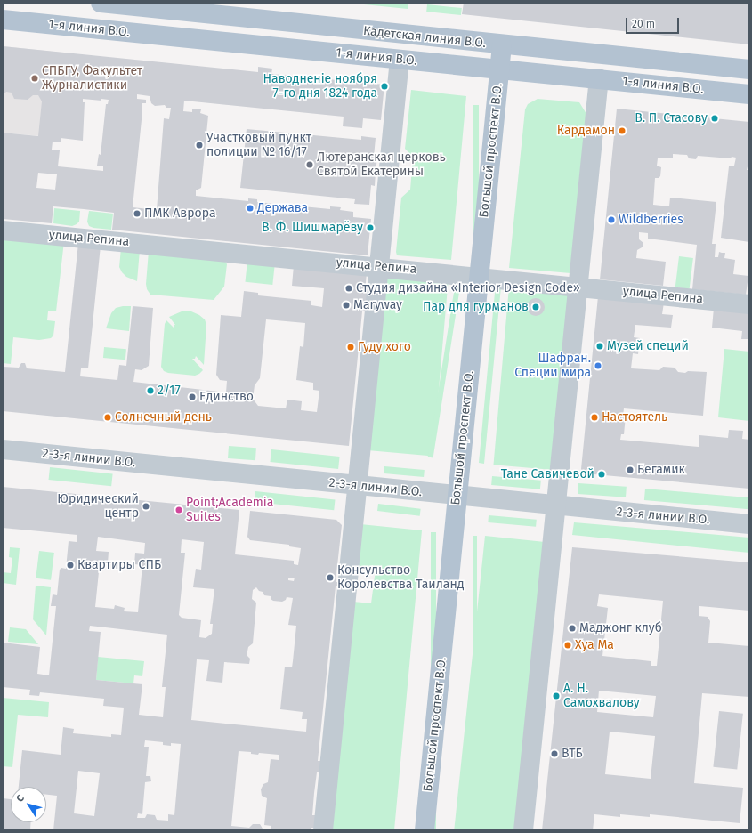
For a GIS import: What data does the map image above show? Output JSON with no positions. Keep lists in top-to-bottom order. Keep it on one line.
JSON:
{"streets":{"main road":["1-я линия В.О.","Кадетская линия В.О.","Большой проспект В.О."],"street":["улица Репина","2-3-я линии В.О."]},"crossings":[["1-я линия В.О.","Большой проспект В.О."],["Кадетская линия В.О.","Большой проспект В.О."],["Большой проспект В.О.","улица Репина"],["Большой проспект В.О.","2-3-я линии В.О."]],"places":["СПБГУ, Факультет Журналистики","Наводненiе ноября 7-го дня 1824 года","В. П. Стасову","Кардамон","Участковый пункт полиции № 16/17","Лютеранская церковь Святой Екатерины","Держава","ПМК Аврора","Wildberries","В. Ф. Шишмарёву","Студия дизайна «Interior Design Code»","Maryway","Пар для гурманов","Музей специй","Гуду хого","Шафран. Специи мира","2/17","Единство","Солнечный день","Настоятель","Бегамик","Тане Савичевой","Юридический центр","Point;Academia Suites","Квартиры СПБ","Консульство Королевства Таиланд","Маджонг клуб","Хуа Ма","А. Н. Самохвалову","ВТБ"],"scale_bar":"20 m","north":"top left"}
